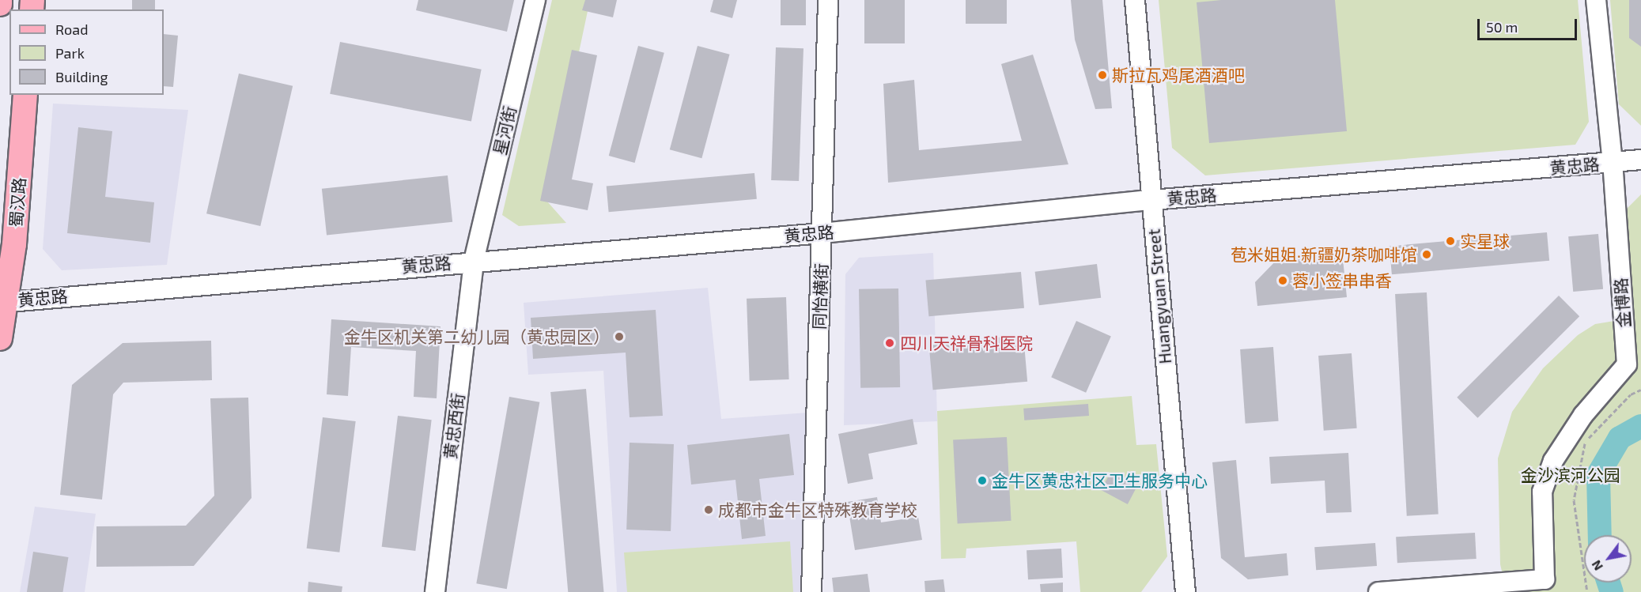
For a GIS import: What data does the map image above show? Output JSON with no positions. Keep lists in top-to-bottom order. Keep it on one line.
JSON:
{"streets":{"main road":["蜀汉路"],"street":["星河街","黄忠路","同怡横街","Huangyuan Street","金博路","黄忠西街"]},"crossings":[["星河街","黄忠路"],["星河街","黄忠西街"],["黄忠路","蜀汉路"],["黄忠路","同怡横街"],["黄忠路","Huangyuan Street"],["黄忠路","金博路"],["黄忠路","黄忠西街"]],"parks":["金沙滨河公园"],"places":["斯拉瓦鸡尾酒酒吧","实星球","苞米姐姐·新疆奶茶咖啡馆","蓉小签串串香","金牛区机关第二幼儿园（黄忠园区）","四川天祥骨科医院","金牛区黄忠社区卫生服务中心","成都市金牛区特殊教育学校"],"legend":["Road","Park","Building"],"scale_bar":"50 m","north":"bottom left"}
